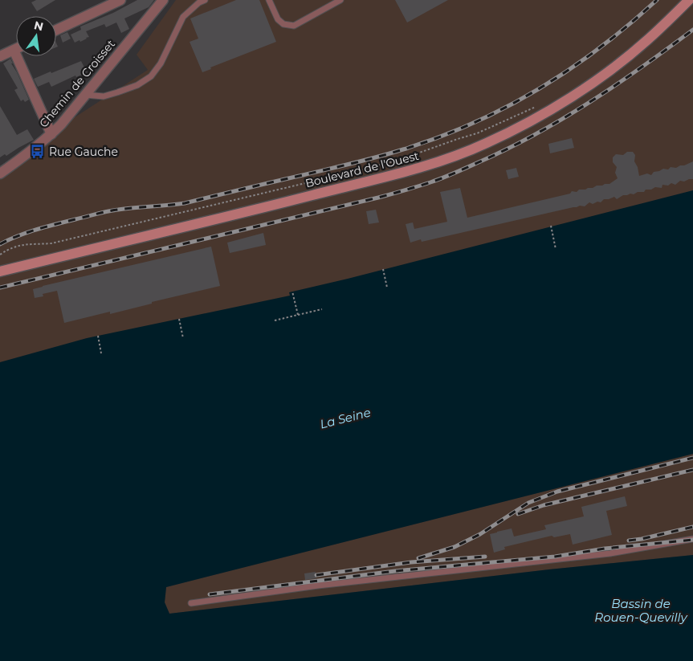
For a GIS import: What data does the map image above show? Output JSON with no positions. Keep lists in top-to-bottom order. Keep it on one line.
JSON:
{"streets":{"main road":["Boulevard de l'Ouest"],"street":["Chemin de Croisset"]},"water":["La Seine","Bassin de Rouen-Quevilly"],"places":{"bus stop":["Rue Gauche"]},"north":"top"}
